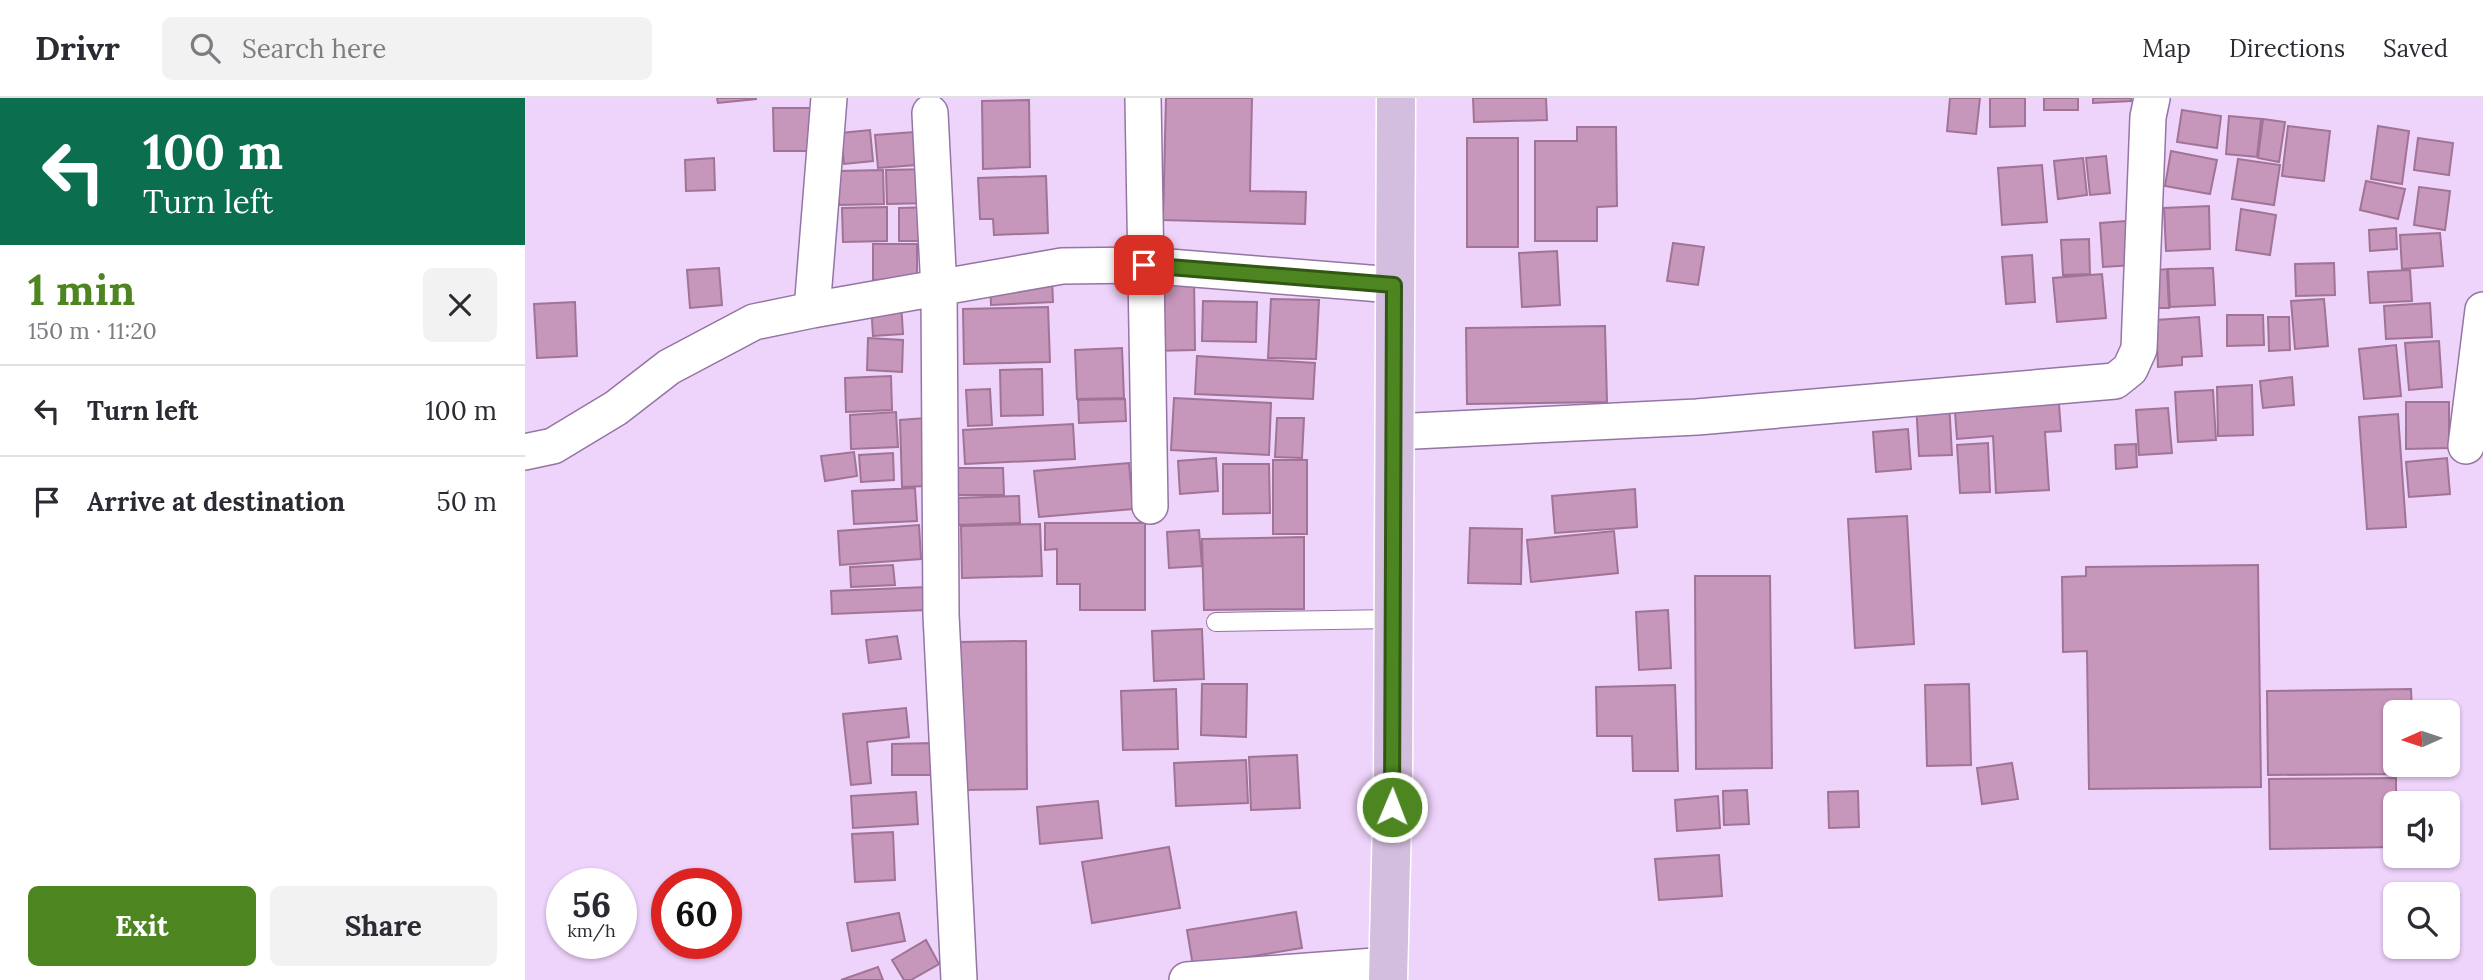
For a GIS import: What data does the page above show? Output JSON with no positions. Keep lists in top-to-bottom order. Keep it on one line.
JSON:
{"north":"left","page":{"header":"Drivr","search":"Search here","nav":["Map","Directions","Saved"],"turn":["100 m","Turn left"],"heading":["1 min","150 m · 11:20"],"list":[{"name":"Turn left","value":"100 m"},{"name":"Arrive at destination","value":"50 m"}],"speed":"56 km/h","limit":"60","buttons":["Exit","Share"]}}
